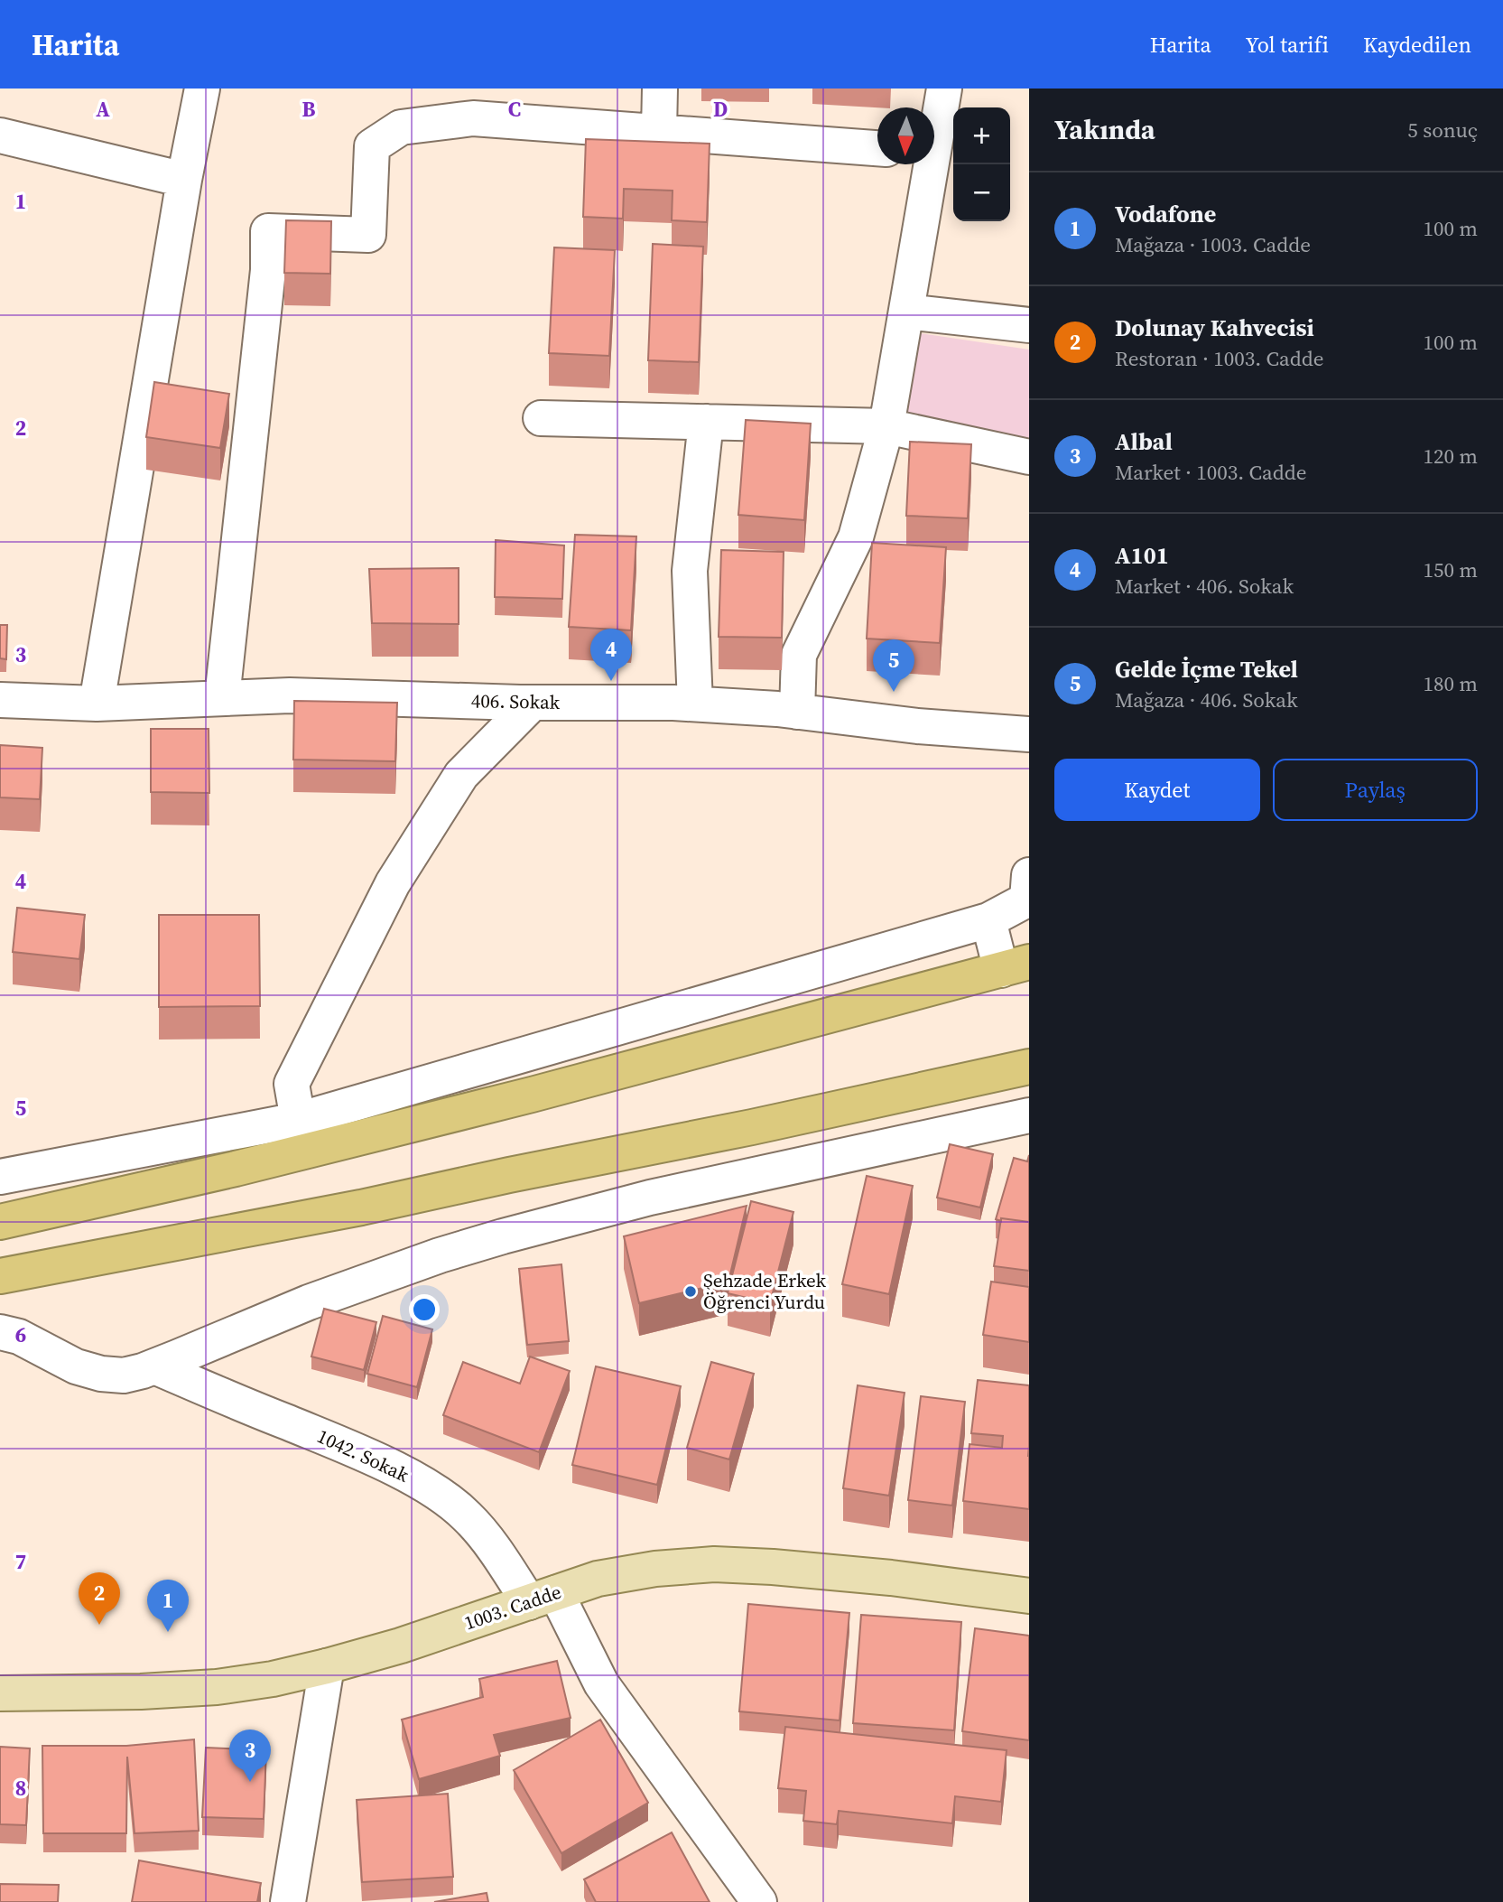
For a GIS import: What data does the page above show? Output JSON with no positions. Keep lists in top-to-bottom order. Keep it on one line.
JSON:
{"streets":{"main road":["1003. Cadde"],"street":["406. Sokak","1042. Sokak"]},"crossings":[["1042. Sokak","1003. Cadde"]],"places":["Şehzade Erkek Öğrenci Yurdu"],"north":"bottom","page":{"header":"Harita","nav":["Harita","Yol tarifi","Kaydedilen"],"heading":["Yakında","5 sonuç"],"map_buttons":["+","−"],"list":[{"mark":"1","name":"Vodafone","note":"Mağaza · 1003. Cadde","value":"100 m"},{"mark":"2","name":"Dolunay Kahvecisi","note":"Restoran · 1003. Cadde","value":"100 m"},{"mark":"3","name":"Albal","note":"Market · 1003. Cadde","value":"120 m"},{"mark":"4","name":"A101","note":"Market · 406. Sokak","value":"150 m"},{"mark":"5","name":"Gelde İçme Tekel","note":"Mağaza · 406. Sokak","value":"180 m"}],"pins":["4","5","2","1","3"],"buttons":["Kaydet","Paylaş"]},"grid":{"columns":["A","B","C","D"],"rows":["1","2","3","4","5","6","7","8"]}}
